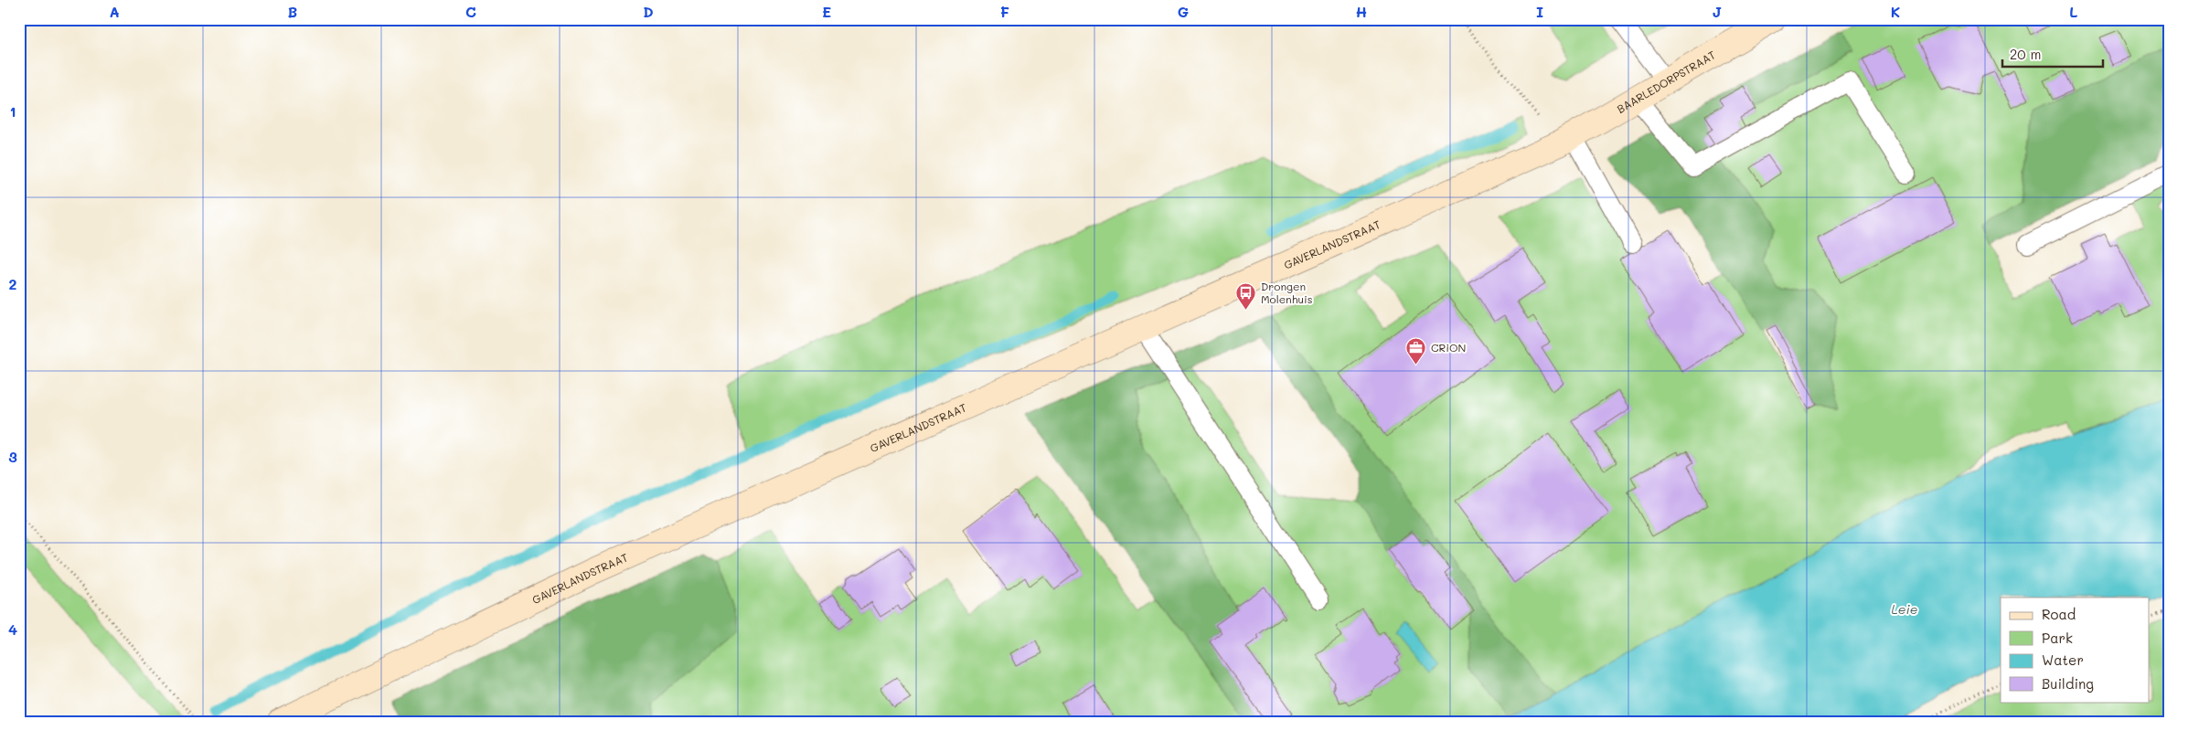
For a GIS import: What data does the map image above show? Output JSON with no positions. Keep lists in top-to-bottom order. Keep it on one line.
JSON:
{"streets":{"main road":["BAARLEDORPSTRAAT","GAVERLANDSTRAAT"]},"crossings":[["BAARLEDORPSTRAAT","GAVERLANDSTRAAT"]],"water":["Leie"],"places":{"bus stop":["Drongen Molenhuis"],"office":["CRiON"]},"legend":["Road","Park","Water","Building"],"scale_bar":"20 m","grid":{"columns":["A","B","C","D","E","F","G","H","I","J","K","L"],"rows":["1","2","3","4"]}}
